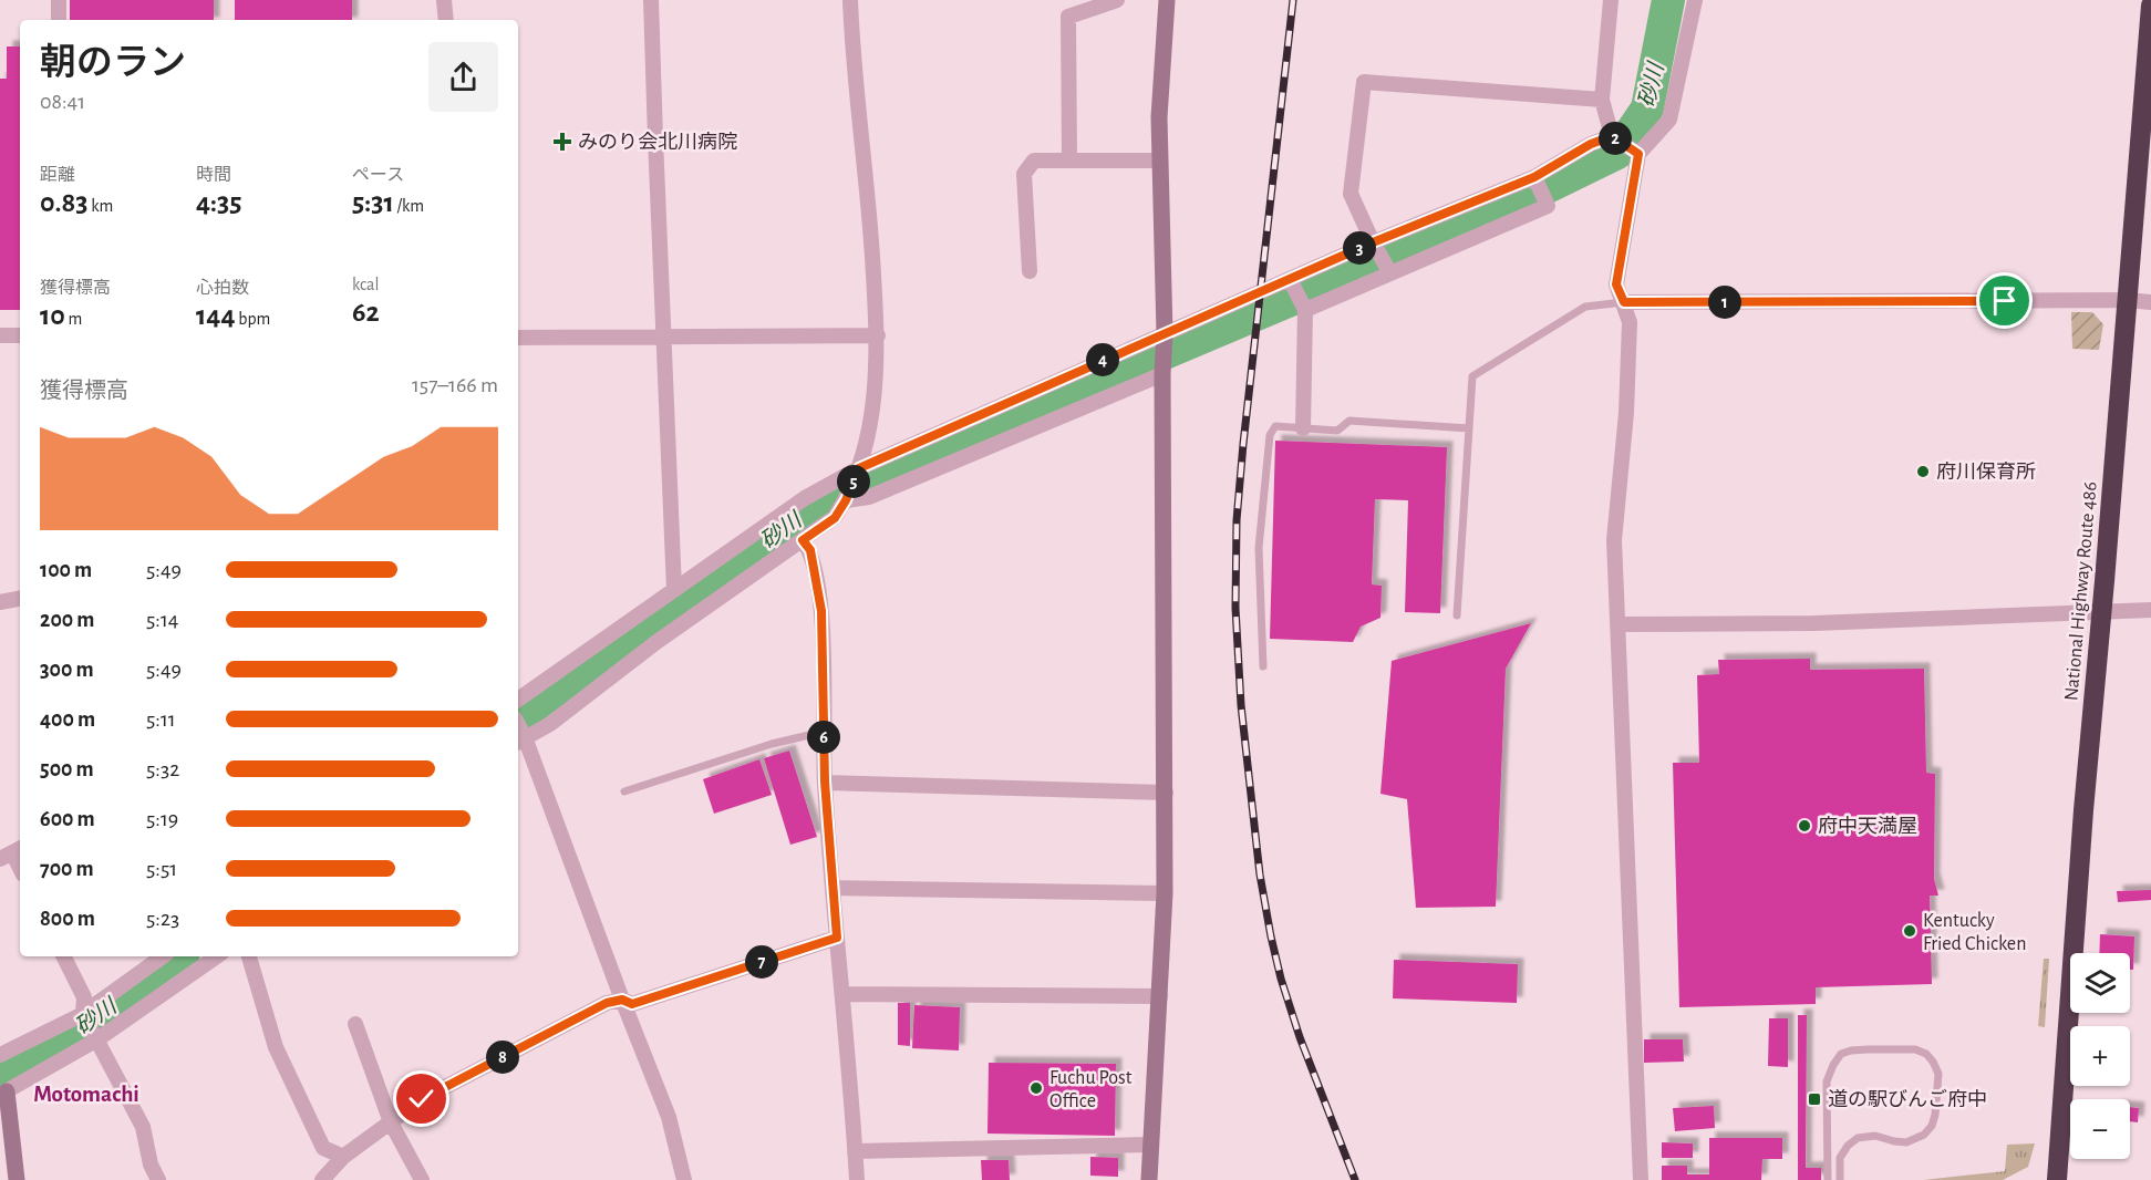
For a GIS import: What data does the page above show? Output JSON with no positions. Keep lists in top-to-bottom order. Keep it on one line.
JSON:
{"streets":{"highway":["National Highway Route 486"]},"districts":["Motomachi"],"water":["砂川"],"places":{"health":["みのり会北川病院"],"other":["府川保育所","府中天満屋","Kentucky Fried Chicken","Fuchu Post Office"],"transit":["道の駅びんご府中"]},"page":{"heading":["朝のラン","08:41"],"pins":["2","3","1","4","5","6","7","8"],"stats":[["距離","0.83 km"],["時間","4:35"],["ペース","5:31 /km"],["獲得標高","10 m"],["心拍数","144 bpm"],["kcal","62"]],"chart":["獲得標高","157–166 m"],"list":[{"name":"100 m","note":"5:49"},{"name":"200 m","note":"5:14"},{"name":"300 m","note":"5:49"},{"name":"400 m","note":"5:11"},{"name":"500 m","note":"5:32"},{"name":"600 m","note":"5:19"},{"name":"700 m","note":"5:51"},{"name":"800 m","note":"5:23"}],"map_buttons":["+","−"]}}
